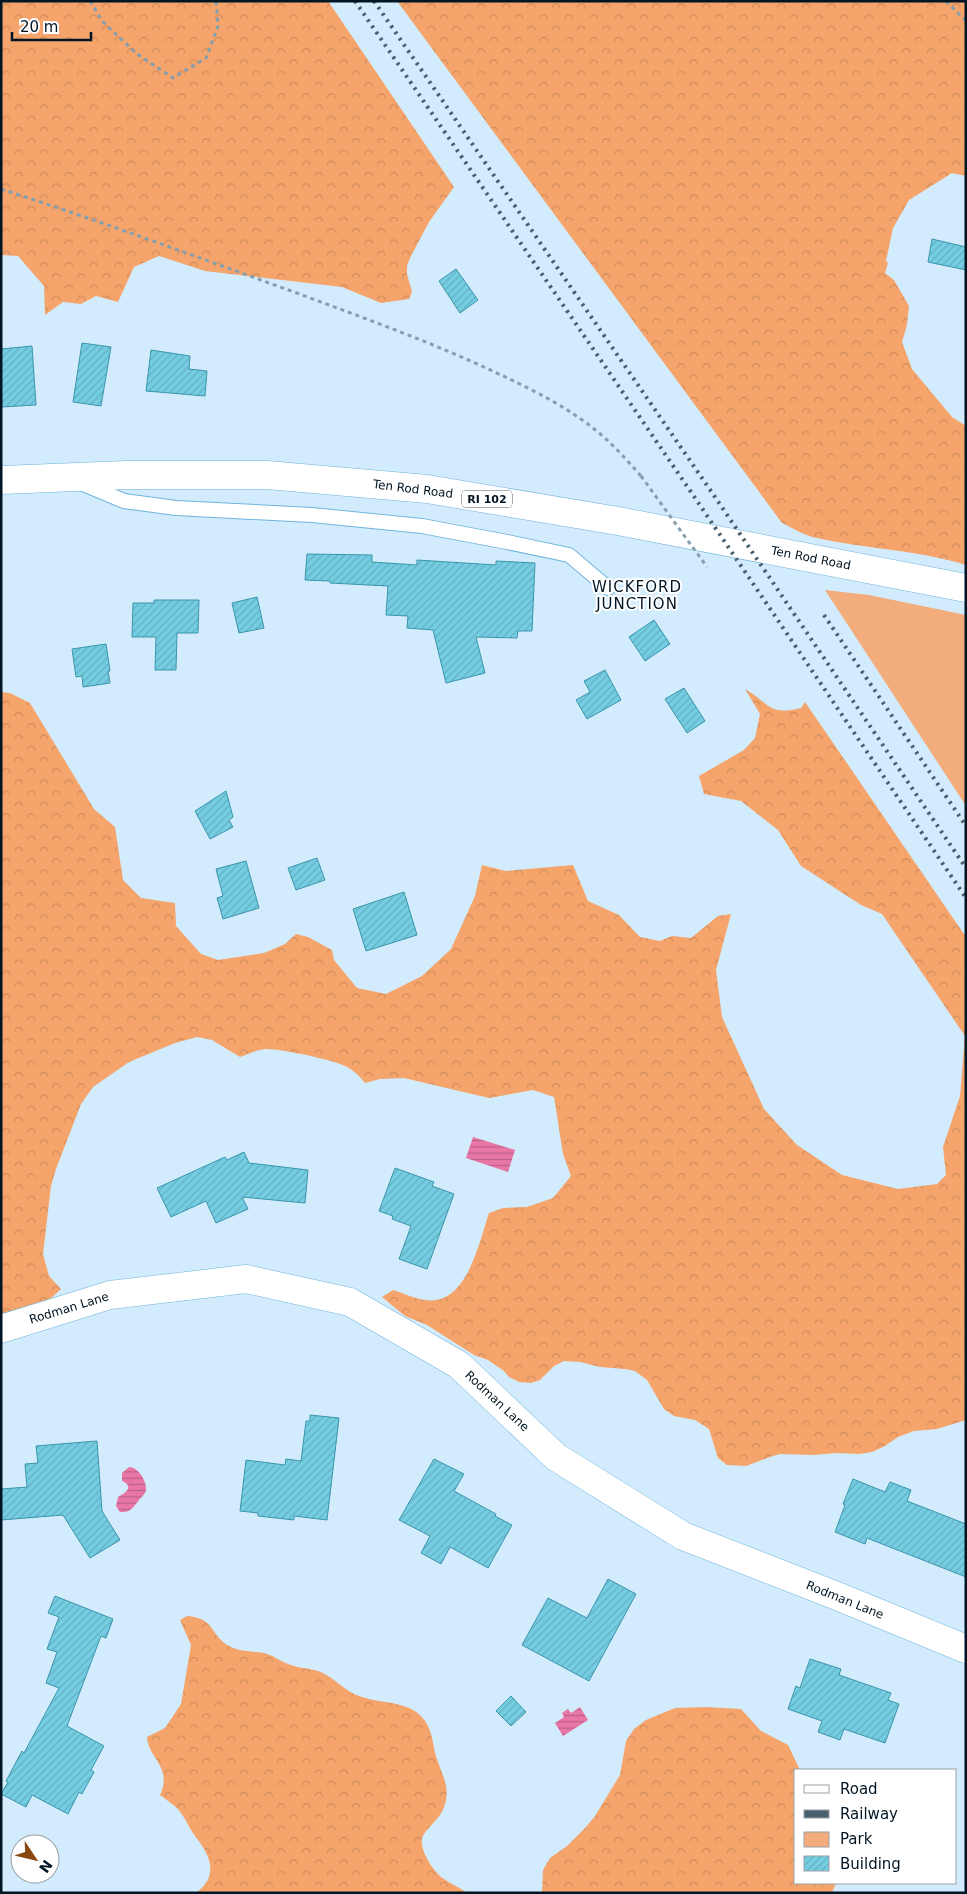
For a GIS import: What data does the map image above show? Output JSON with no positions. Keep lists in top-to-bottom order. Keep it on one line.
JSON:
{"streets":{"street":["Ten Rod Road","RI 102","Rodman Lane"]},"districts":["WICKFORD JUNCTION"],"legend":["Road","Railway","Park","Building"],"scale_bar":"20 m","north":"bottom right"}
